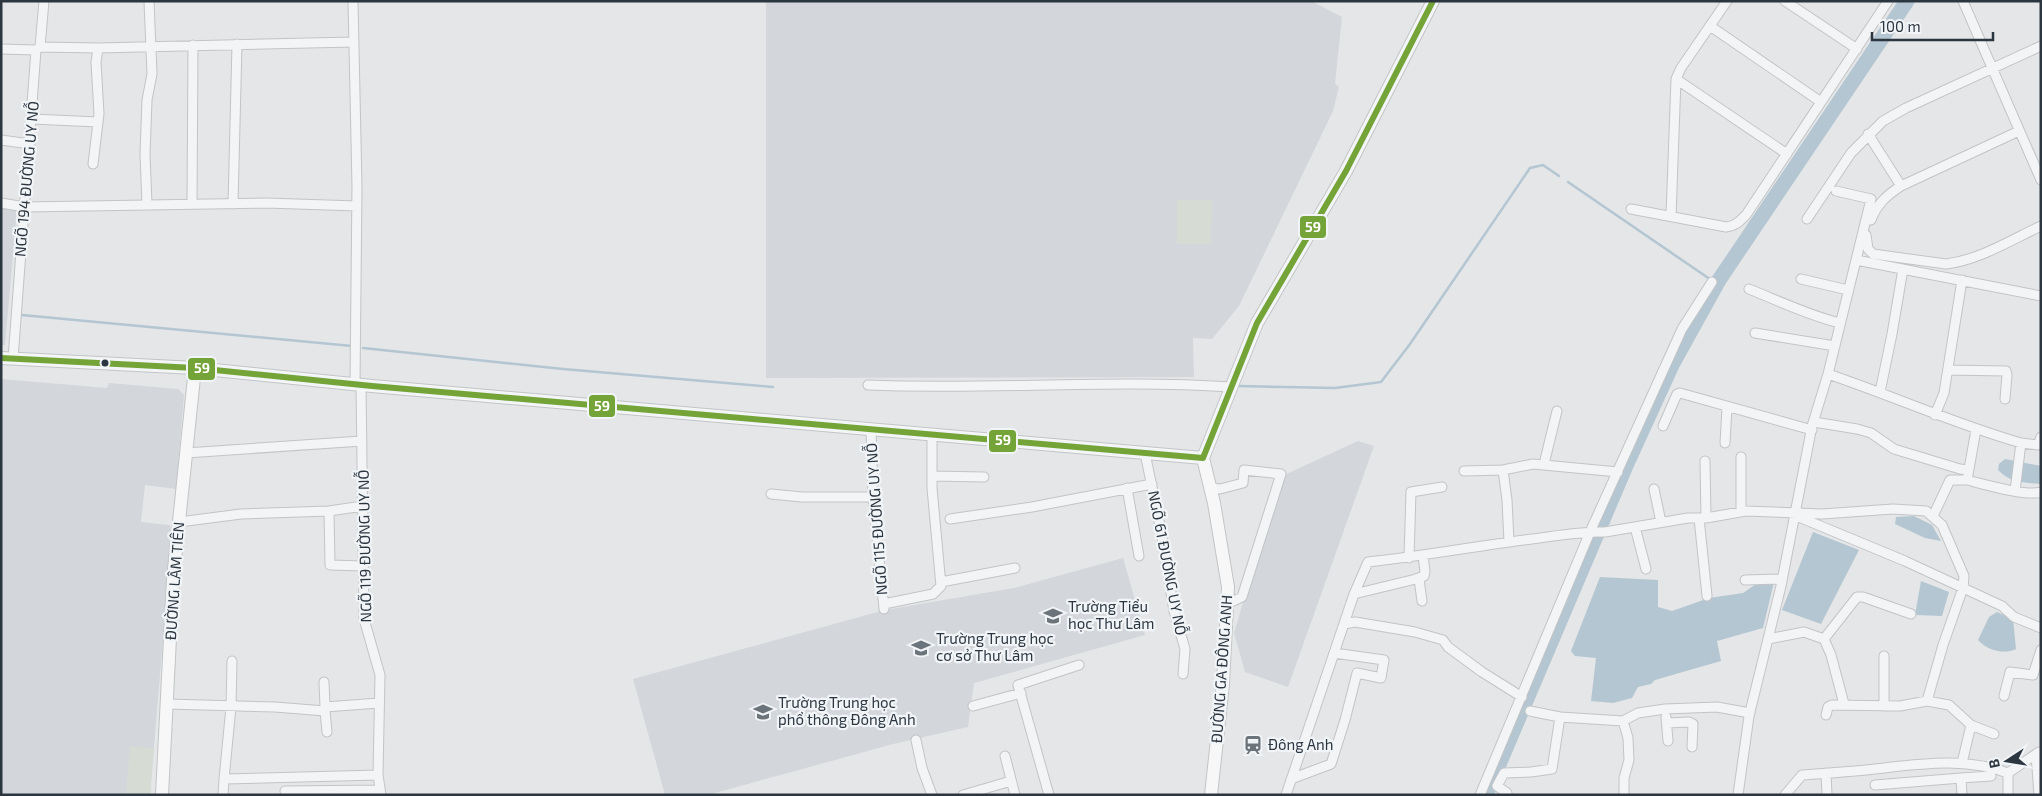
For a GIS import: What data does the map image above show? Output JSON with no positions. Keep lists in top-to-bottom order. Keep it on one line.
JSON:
{"streets":{"street":["NGÕ 194 ĐƯỜNG UY NỖ","NGÕ 115 ĐƯỜNG UY NỖ","NGÕ 119 ĐƯỜNG UY NỖ","NGÕ 61 ĐƯỜNG UY NỖ","ĐƯỜNG LÂM TIÊN","ĐƯỜNG GA ĐÔNG ANH"]},"places":{"school or university":["Trường Tiểu học Thư Lâm","Trường Trung học cơ sở Thư Lâm","Trường Trung học phổ thông Đông Anh"],"station":["Đông Anh"]},"lines":["transit line 59"],"scale_bar":"100 m","north":"left"}
